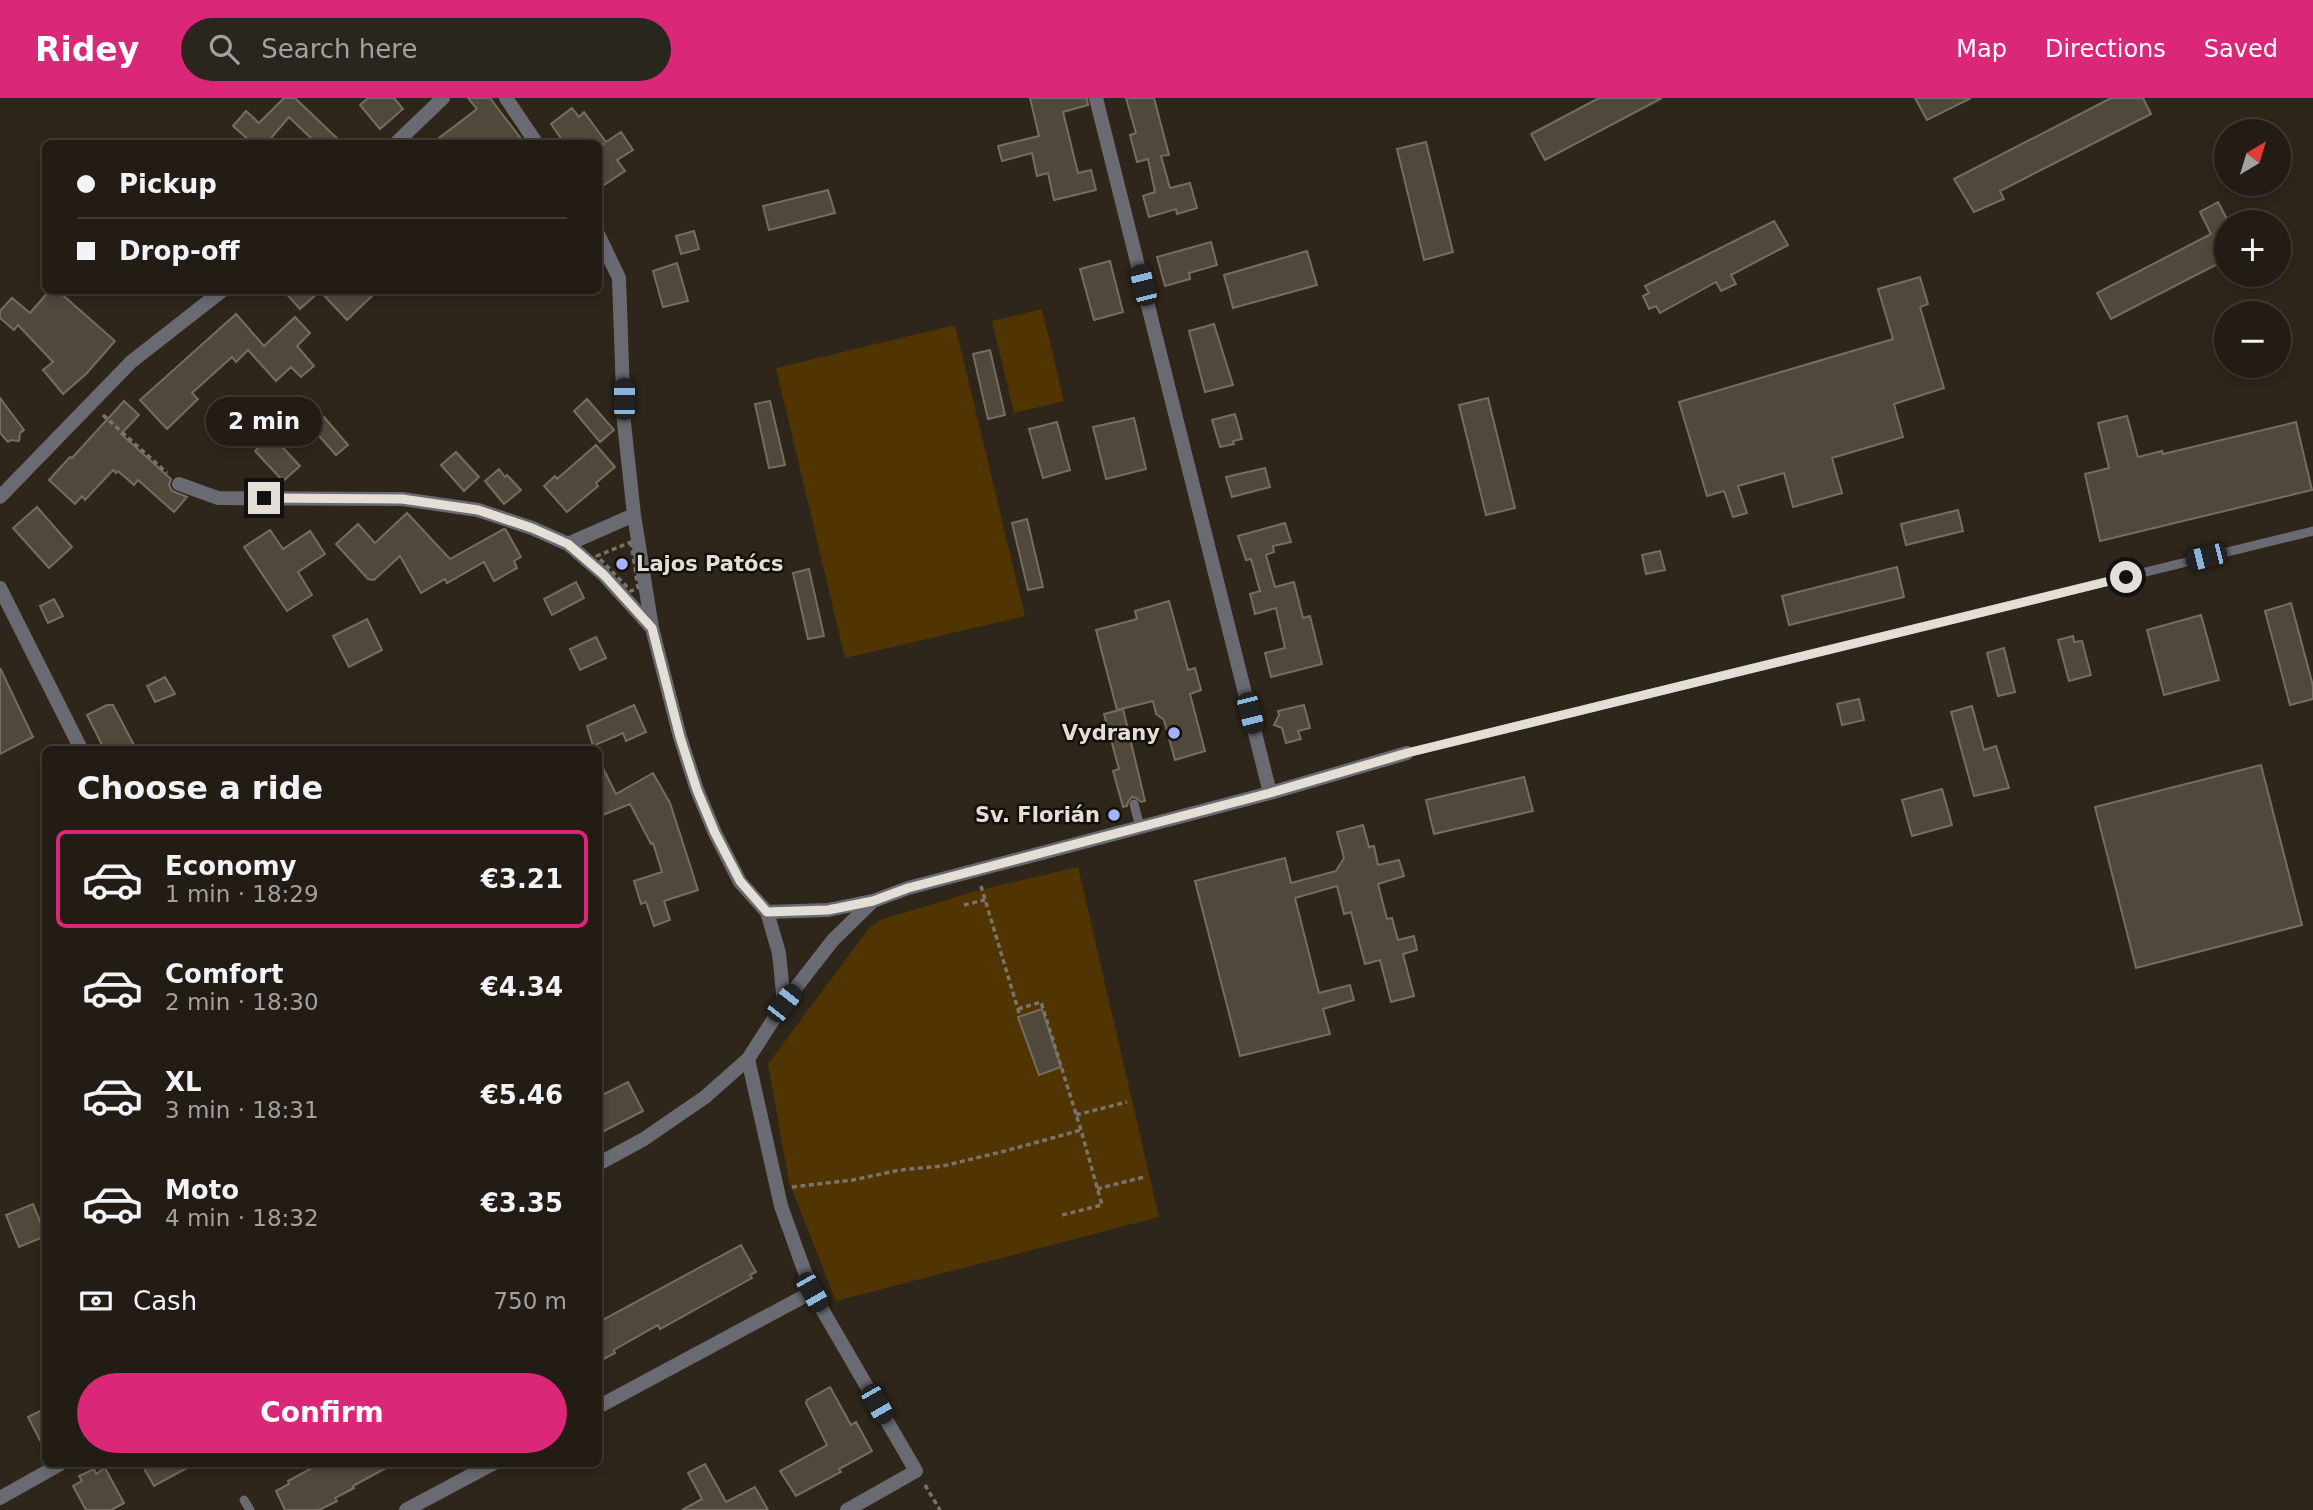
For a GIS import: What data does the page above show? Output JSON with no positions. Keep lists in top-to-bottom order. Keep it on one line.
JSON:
{"places":["Lajos Patócs","Vydrany","Sv. Florián"],"north":"top right","page":{"header":"Ridey","search":"Search here","nav":["Map","Directions","Saved"],"map_buttons":["+","−"],"banner":["Pickup","Drop-off"],"bubble":"2 min","heading":"Choose a ride","list":[{"name":"Economy","note":"1 min · 18:29","value":"€3.21"},{"name":"Comfort","note":"2 min · 18:30","value":"€4.34"},{"name":"XL","note":"3 min · 18:31","value":"€5.46"},{"name":"Moto","note":"4 min · 18:32","value":"€3.35"}],"pay":["Cash","750 m"],"buttons":"Confirm"}}
